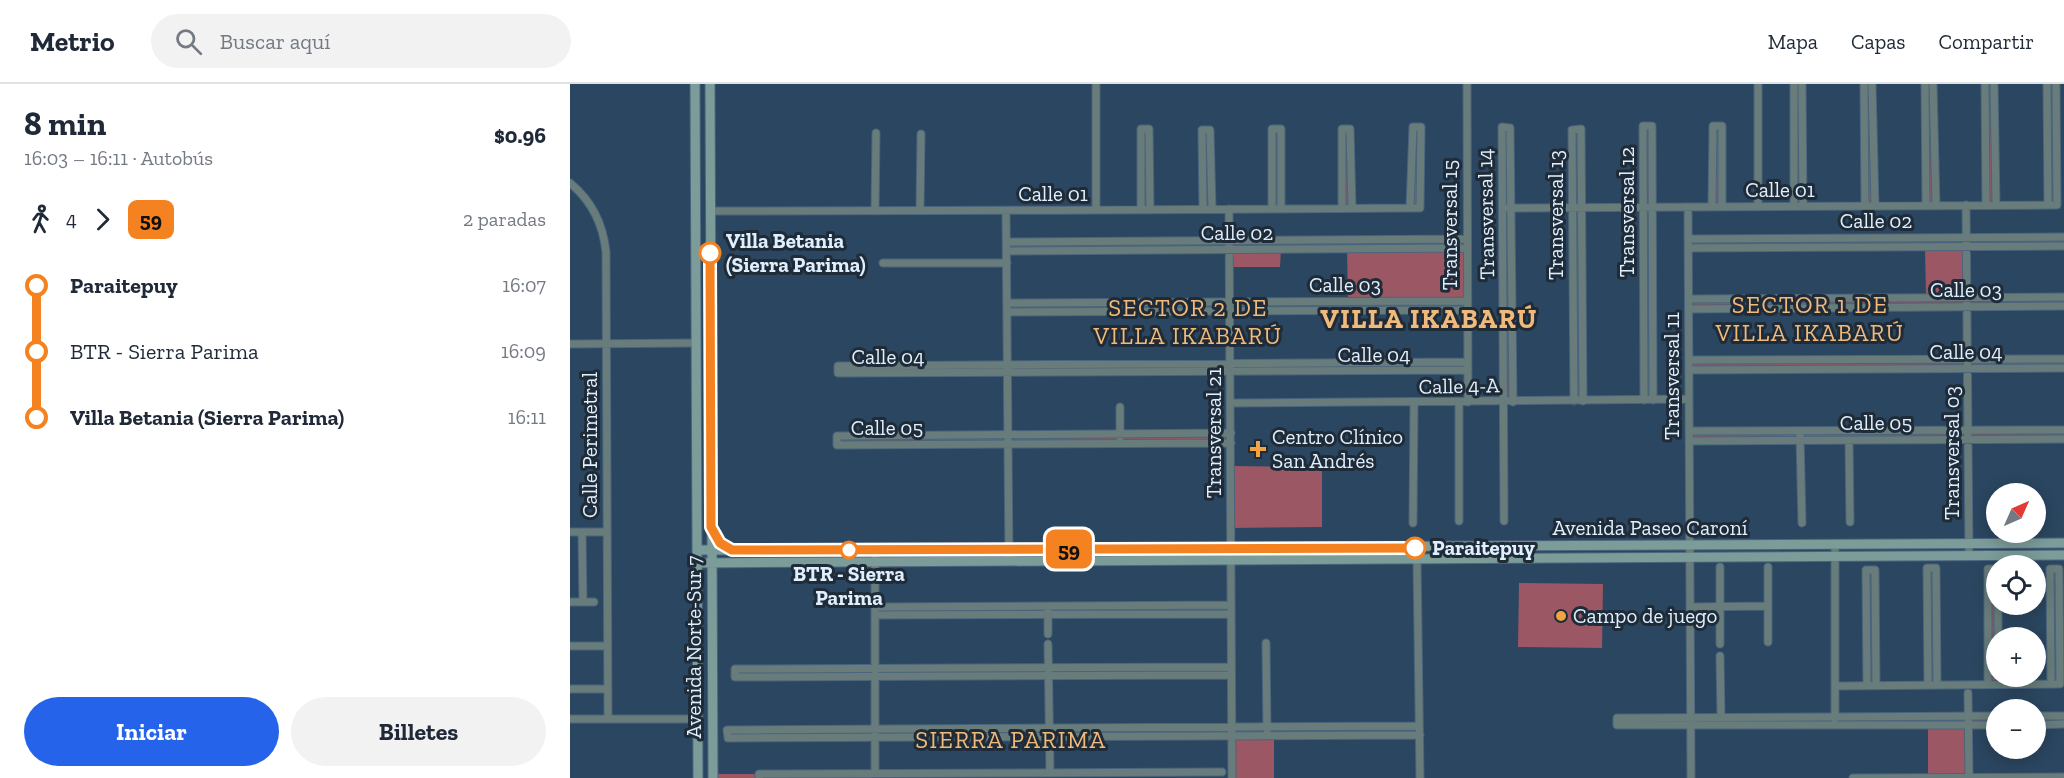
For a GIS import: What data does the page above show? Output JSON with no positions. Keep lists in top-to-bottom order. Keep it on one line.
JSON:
{"streets":{"street":["Calle 01","Transversal 12","Transversal 14","Transversal 13","Calle 02","Transversal 15","Calle 03","Calle 04","Transversal 11","Calle 4-A","Calle 05","Transversal 21","Calle Perimetral","Transversal 03","Avenida Paseo Caroní","Avenida Norte-Sur 7"]},"crossings":[["Calle 01","Transversal 12"],["Calle 01","Transversal 14"],["Calle 01","Transversal 13"],["Calle 01","Transversal 11"],["Calle 01","Transversal 21"],["Calle 01","Transversal 03"],["Calle 01","Avenida Norte-Sur 7"],["Transversal 12","Calle 4-A"],["Transversal 14","Calle 4-A"],["Transversal 13","Calle 4-A"],["Calle 02","Transversal 15"],["Calle 02","Transversal 11"],["Calle 02","Transversal 21"],["Calle 02","Transversal 03"],["Transversal 15","Calle 03"],["Transversal 15","Calle 04"],["Transversal 15","Calle 4-A"],["Calle 03","Transversal 11"],["Calle 03","Transversal 21"],["Calle 03","Transversal 03"],["Calle 04","Transversal 11"],["Calle 04","Transversal 21"],["Calle 04","Transversal 03"],["Transversal 11","Calle 4-A"],["Transversal 11","Calle 05"],["Transversal 11","Avenida Paseo Caroní"],["Calle 4-A","Transversal 21"],["Calle 05","Transversal 21"],["Calle 05","Transversal 03"],["Transversal 21","Avenida Paseo Caroní"],["Transversal 03","Avenida Paseo Caroní"],["Avenida Paseo Caroní","Avenida Norte-Sur 7"]],"districts":["SECTOR 1 DE VILLA IKABARÚ","SECTOR 2 DE VILLA IKABARÚ","VILLA IKABARÚ","SIERRA PARIMA"],"places":{"other":["Villa Betania (Sierra Parima)","Paraitepuy","BTR - Sierra Parima","Campo de juego"],"health":["Centro Clínico San Andrés"]},"lines":["bus line 59"],"north":"top right","page":{"header":"Metrio","search":"Buscar aquí","nav":["Mapa","Capas","Compartir"],"heading":["8 min","16:03 – 16:11 · Autobús","$0.96"],"on_map":"59","legs":["4","59","2 paradas"],"list":[{"name":"Paraitepuy","value":"16:07"},{"name":"BTR - Sierra Parima","value":"16:09"},{"name":"Villa Betania (Sierra Parima)","value":"16:11"}],"map_buttons":["+","−"],"buttons":["Iniciar","Billetes"]}}
